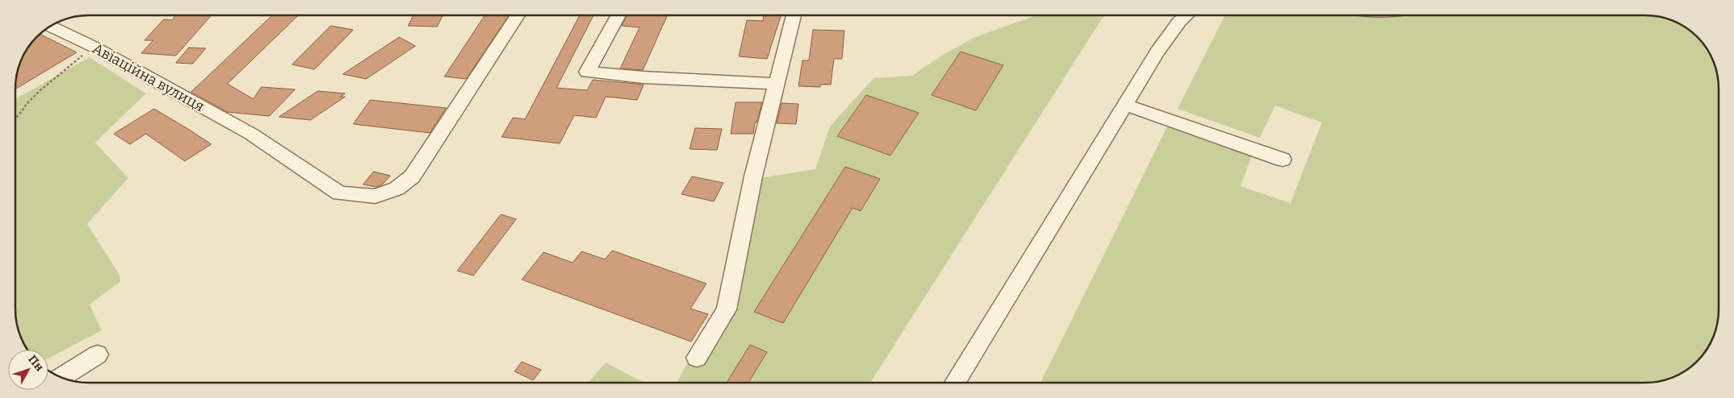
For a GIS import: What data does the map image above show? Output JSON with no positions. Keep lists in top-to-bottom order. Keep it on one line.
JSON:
{"streets":{"street":["Авіаційна вулиця"]},"north":"top right"}
